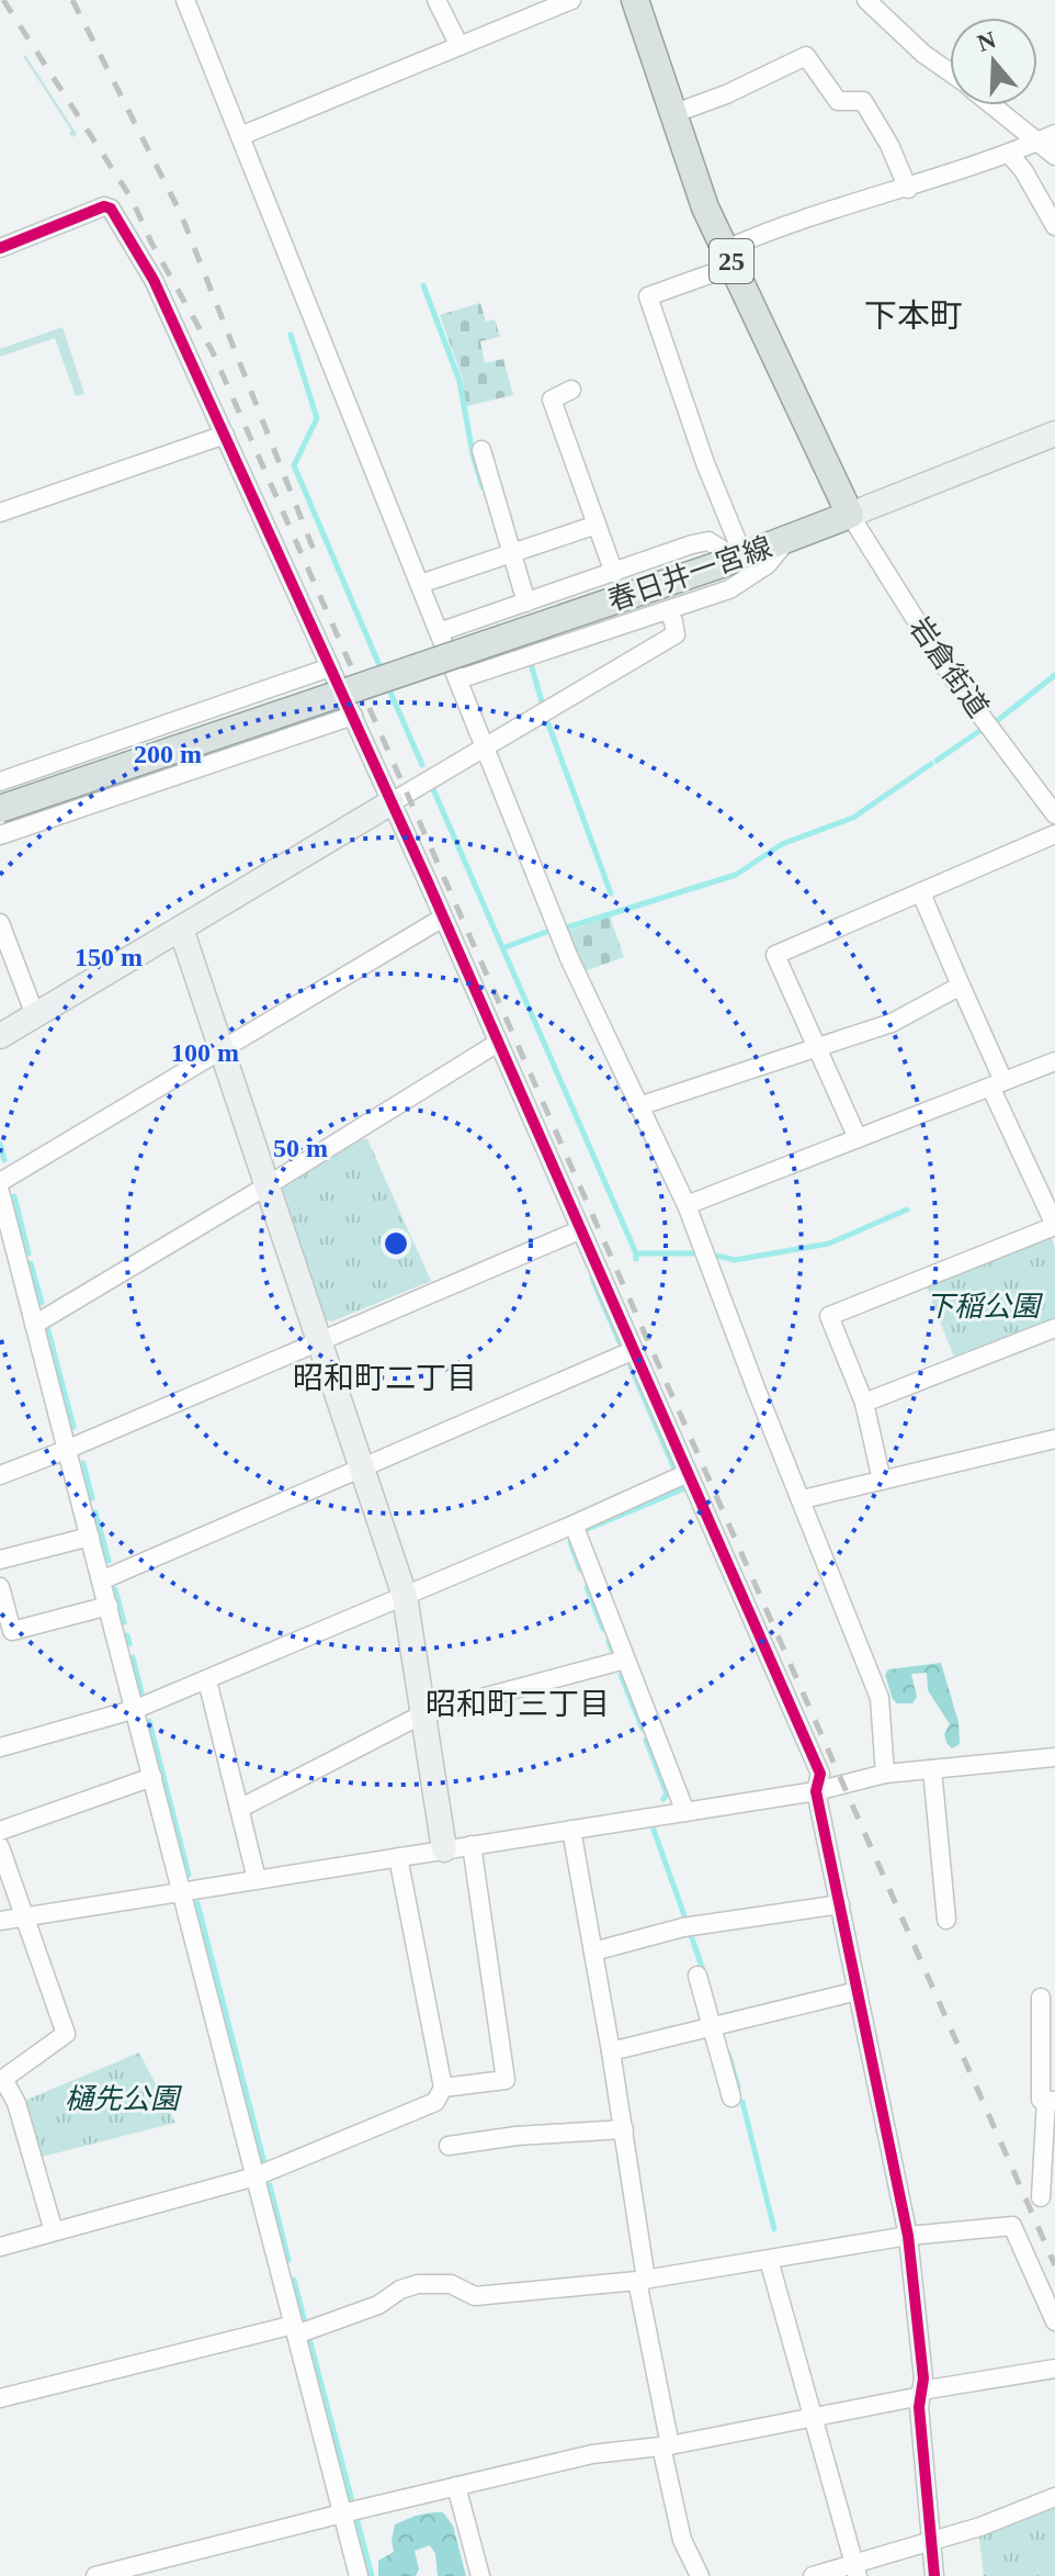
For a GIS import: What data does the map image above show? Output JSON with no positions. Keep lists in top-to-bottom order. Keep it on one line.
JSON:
{"streets":{"main road":["25","春日井一宮線"],"street":["岩倉街道"]},"crossings":[["25","春日井一宮線"],["25","岩倉街道"],["春日井一宮線","岩倉街道"]],"districts":["下本町","昭和町二丁目","昭和町三丁目"],"parks":["下稲公園","樋先公園"],"north":"top","rings":["200 m","150 m","100 m","50 m"]}
